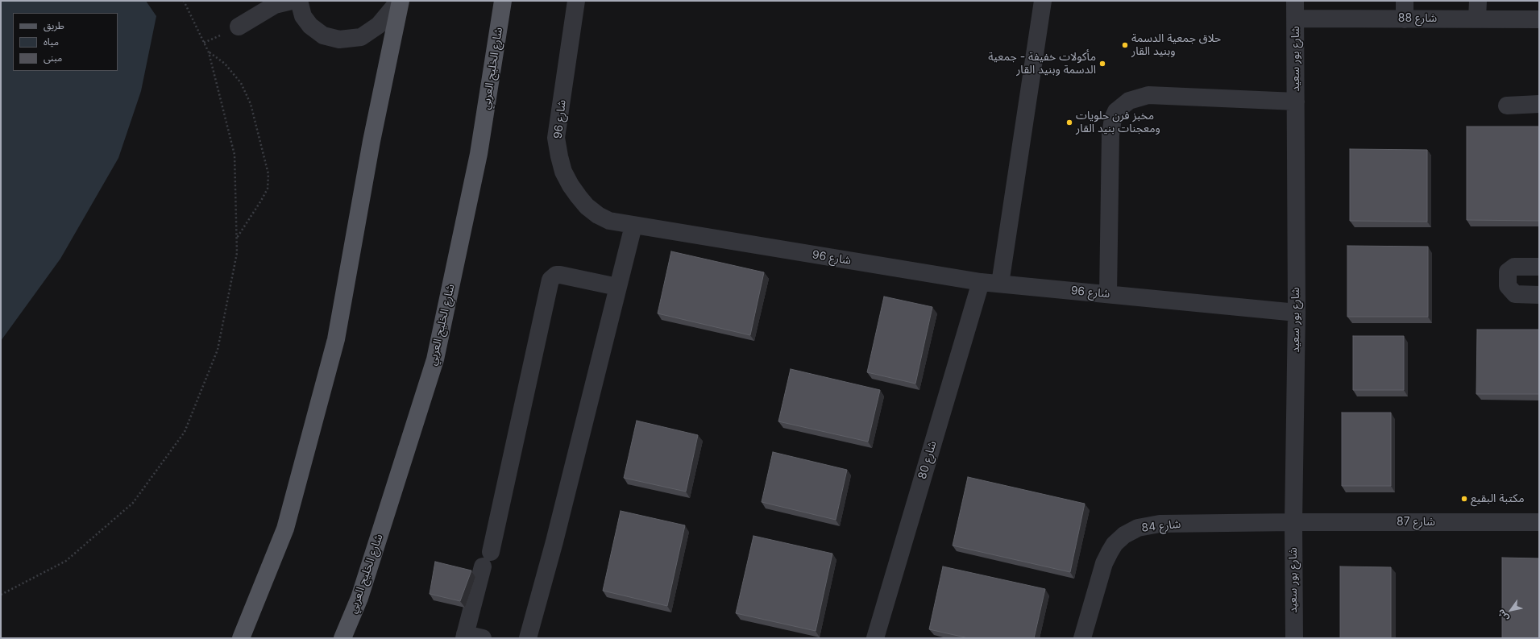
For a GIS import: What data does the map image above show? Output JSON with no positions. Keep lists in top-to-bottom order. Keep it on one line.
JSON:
{"streets":{"main road":["شارع الخليج العربي"],"street":["شارع 88","شارع بور سعيد","شارع 96","شارع 80","شارع 87","شارع 84"]},"crossings":[["شارع 88","شارع بور سعيد"],["شارع بور سعيد","شارع 96"],["شارع بور سعيد","شارع 87"],["شارع بور سعيد","شارع 84"],["شارع 96","شارع 80"],["شارع 87","شارع 84"]],"places":["حلاق جمعية الدسمة وبنيد القار","مأكولات خفيفة - جمعية الدسمة وبنيد القار","مخبز فرن حلويات ومعجنات بنيد القار","مكتبة البقيع"],"legend":["طريق","مياه","مبنى"],"north":"bottom left"}
